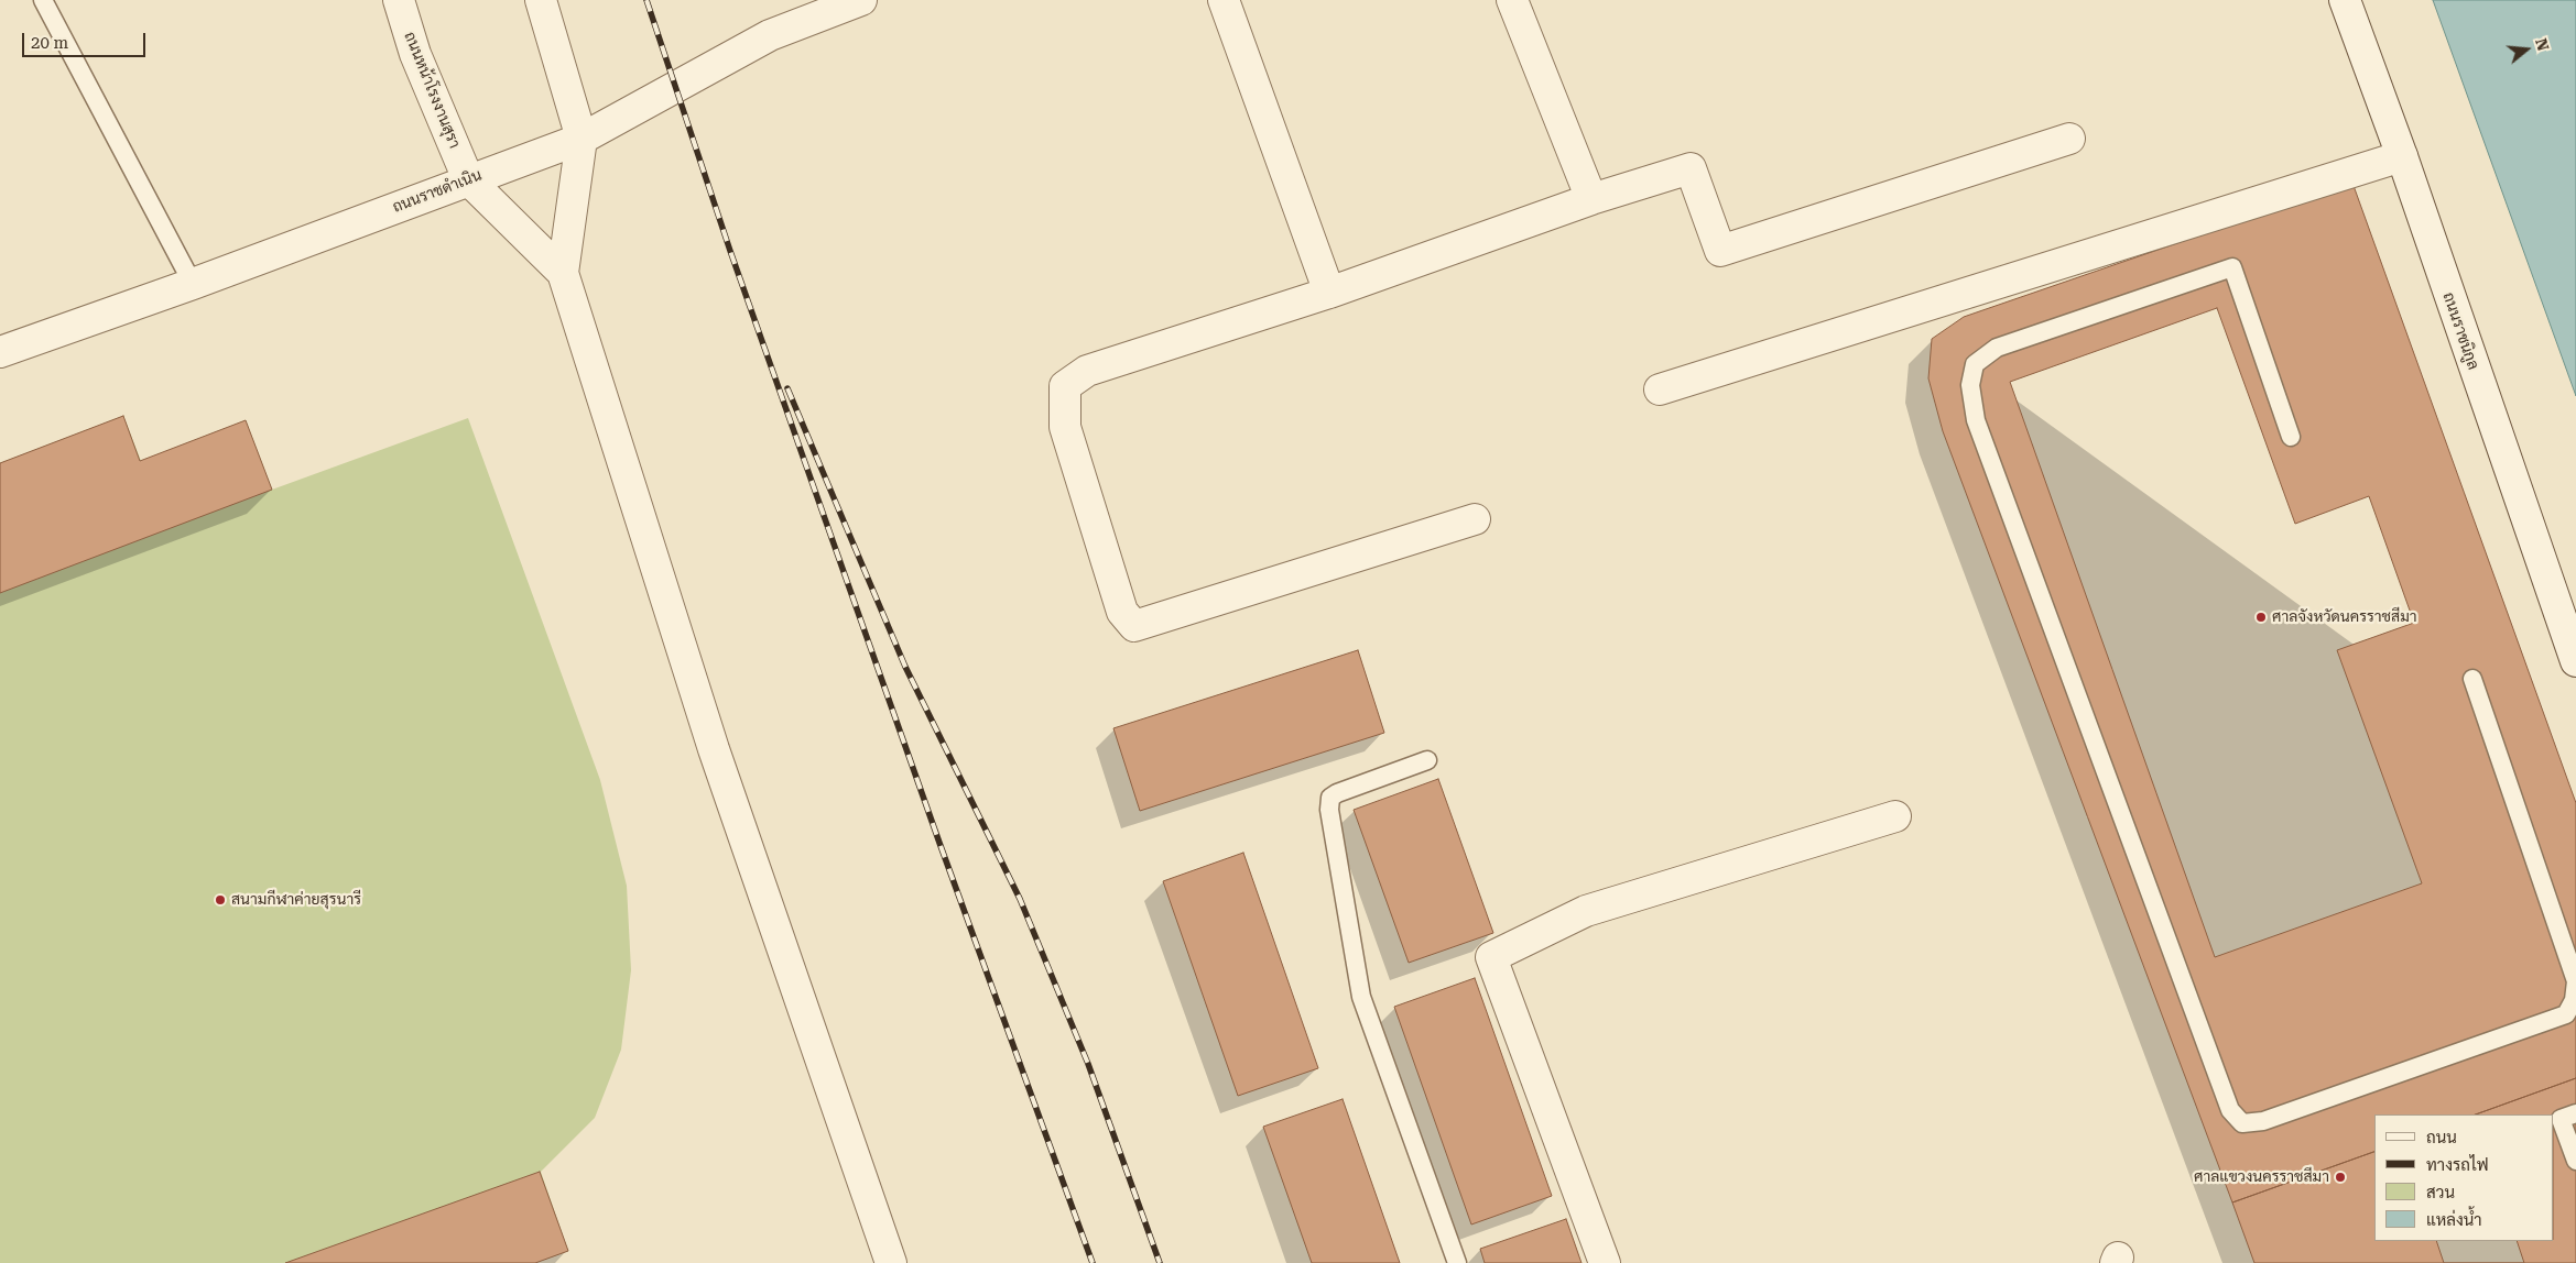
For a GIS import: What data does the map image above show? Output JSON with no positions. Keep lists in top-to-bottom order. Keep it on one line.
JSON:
{"streets":{"street":["ถนนหน้าโรงงานสุรา","ถนนราชดำเนิน","ถนนราชนิกูล"]},"crossings":[["ถนนหน้าโรงงานสุรา","ถนนราชดำเนิน"]],"places":["ศาลจังหวัดนครราชสีมา","สนามกีฬาค่ายสุรนารี","ศาลแขวงนครราชสีมา"],"legend":["ถนน","ทางรถไฟ","สวน","แหล่งน้ำ"],"scale_bar":"20 m","north":"right"}
